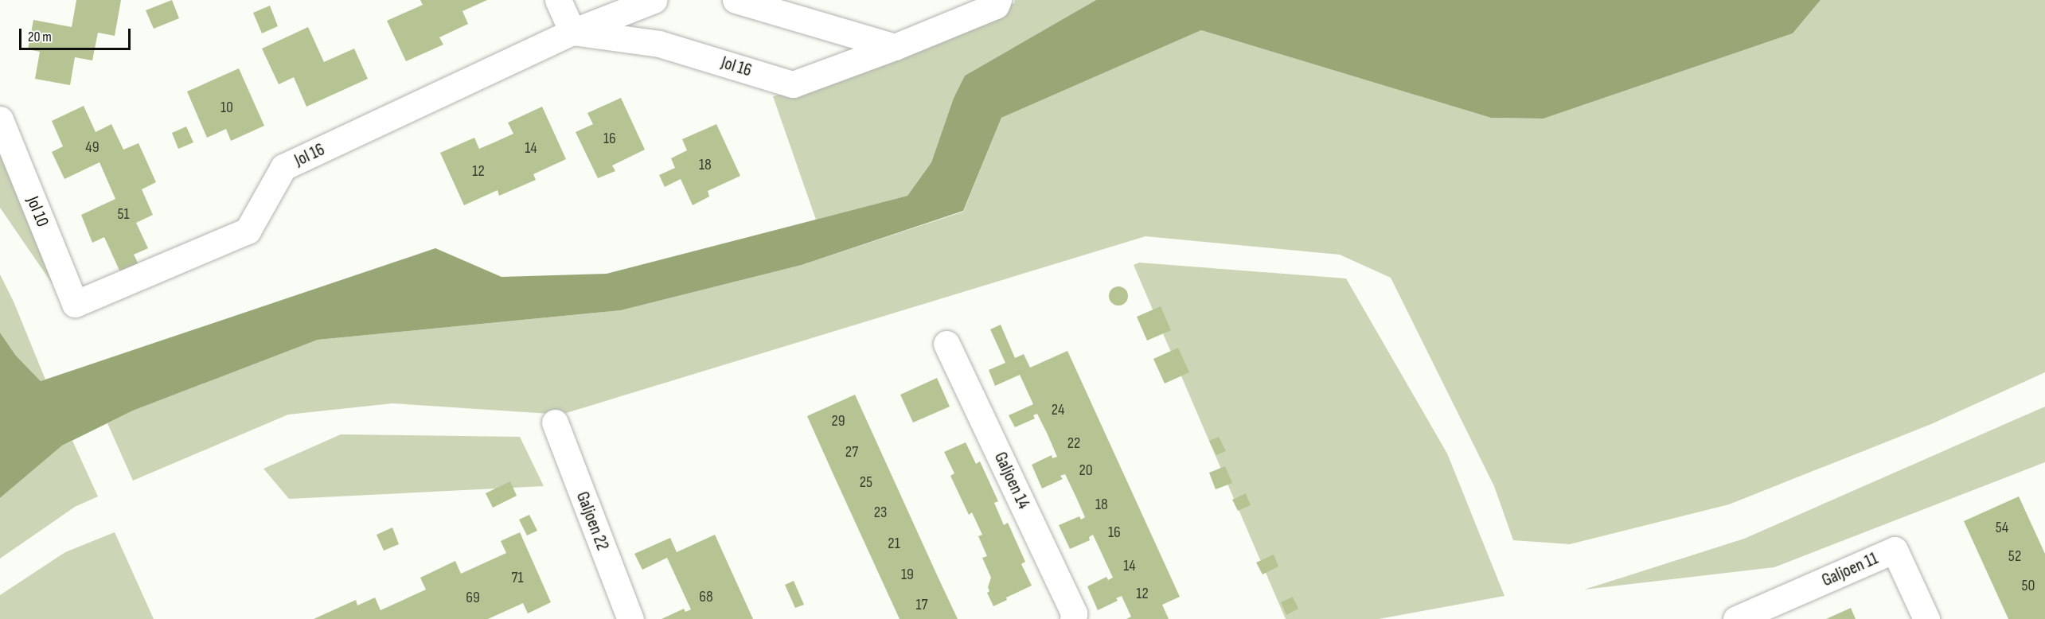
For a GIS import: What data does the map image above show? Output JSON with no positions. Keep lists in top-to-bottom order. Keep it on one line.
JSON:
{"streets":{"street":["Jol 16","Jol 10","Galjoen 14","Galjoen 22","Galjoen 11"]},"crossings":[["Jol 16","Jol 10"]],"house_numbers":["10","16","49","14","18","12","51","24","29","22","27","20","25","18","23","54","16","21","52","14","19","71","50","12","68","69","17"],"scale_bar":"20 m"}
